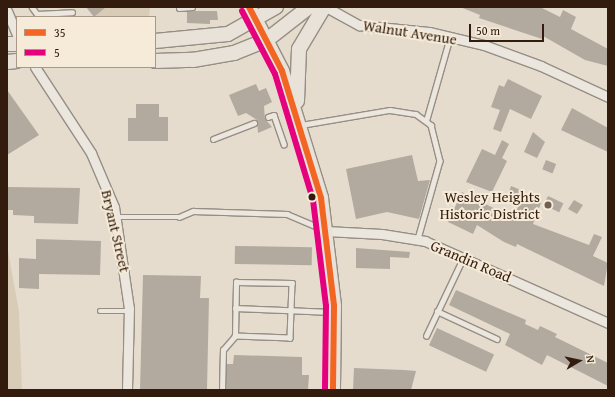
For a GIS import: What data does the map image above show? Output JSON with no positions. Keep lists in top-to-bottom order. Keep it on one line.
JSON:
{"streets":{"street":["Walnut Avenue","Bryant Street","Grandin Road"]},"places":["Wesley Heights Historic District"],"lines":["transit line 35","transit line 5"],"legend":["35","5"],"scale_bar":"50 m","north":"right"}
